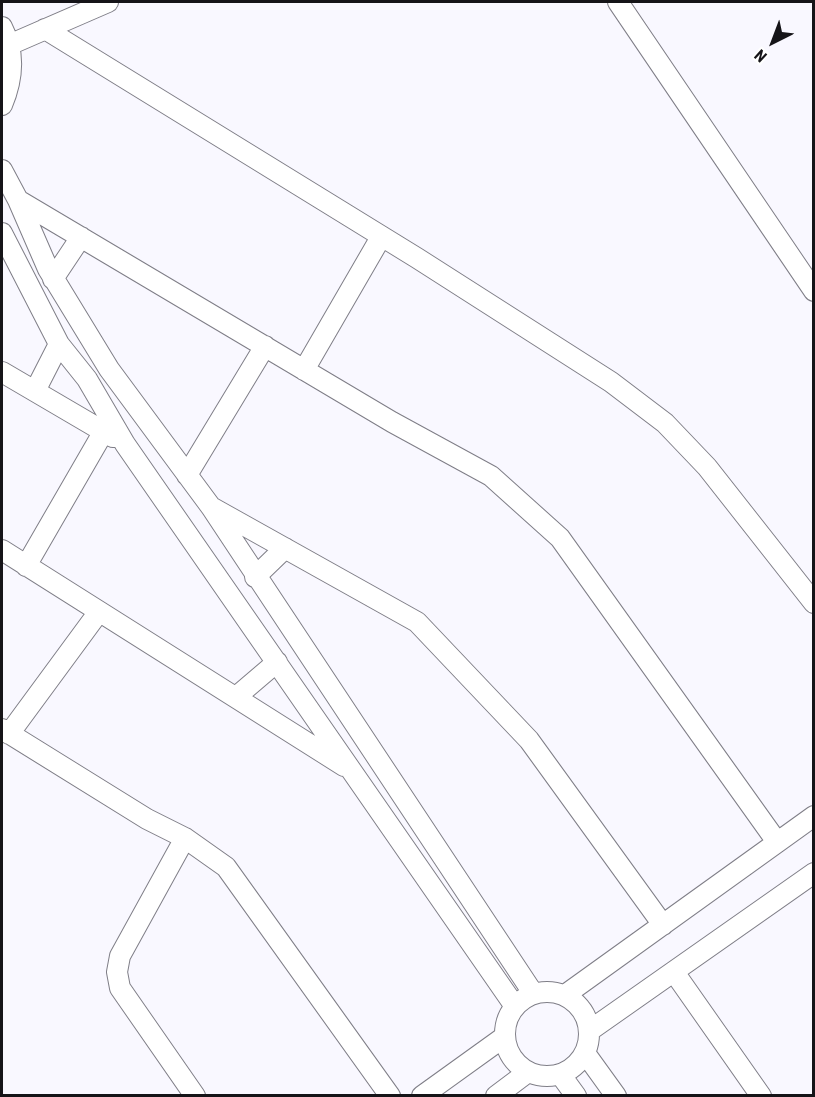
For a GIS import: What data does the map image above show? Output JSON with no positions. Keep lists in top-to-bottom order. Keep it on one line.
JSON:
{"north":"bottom left"}
